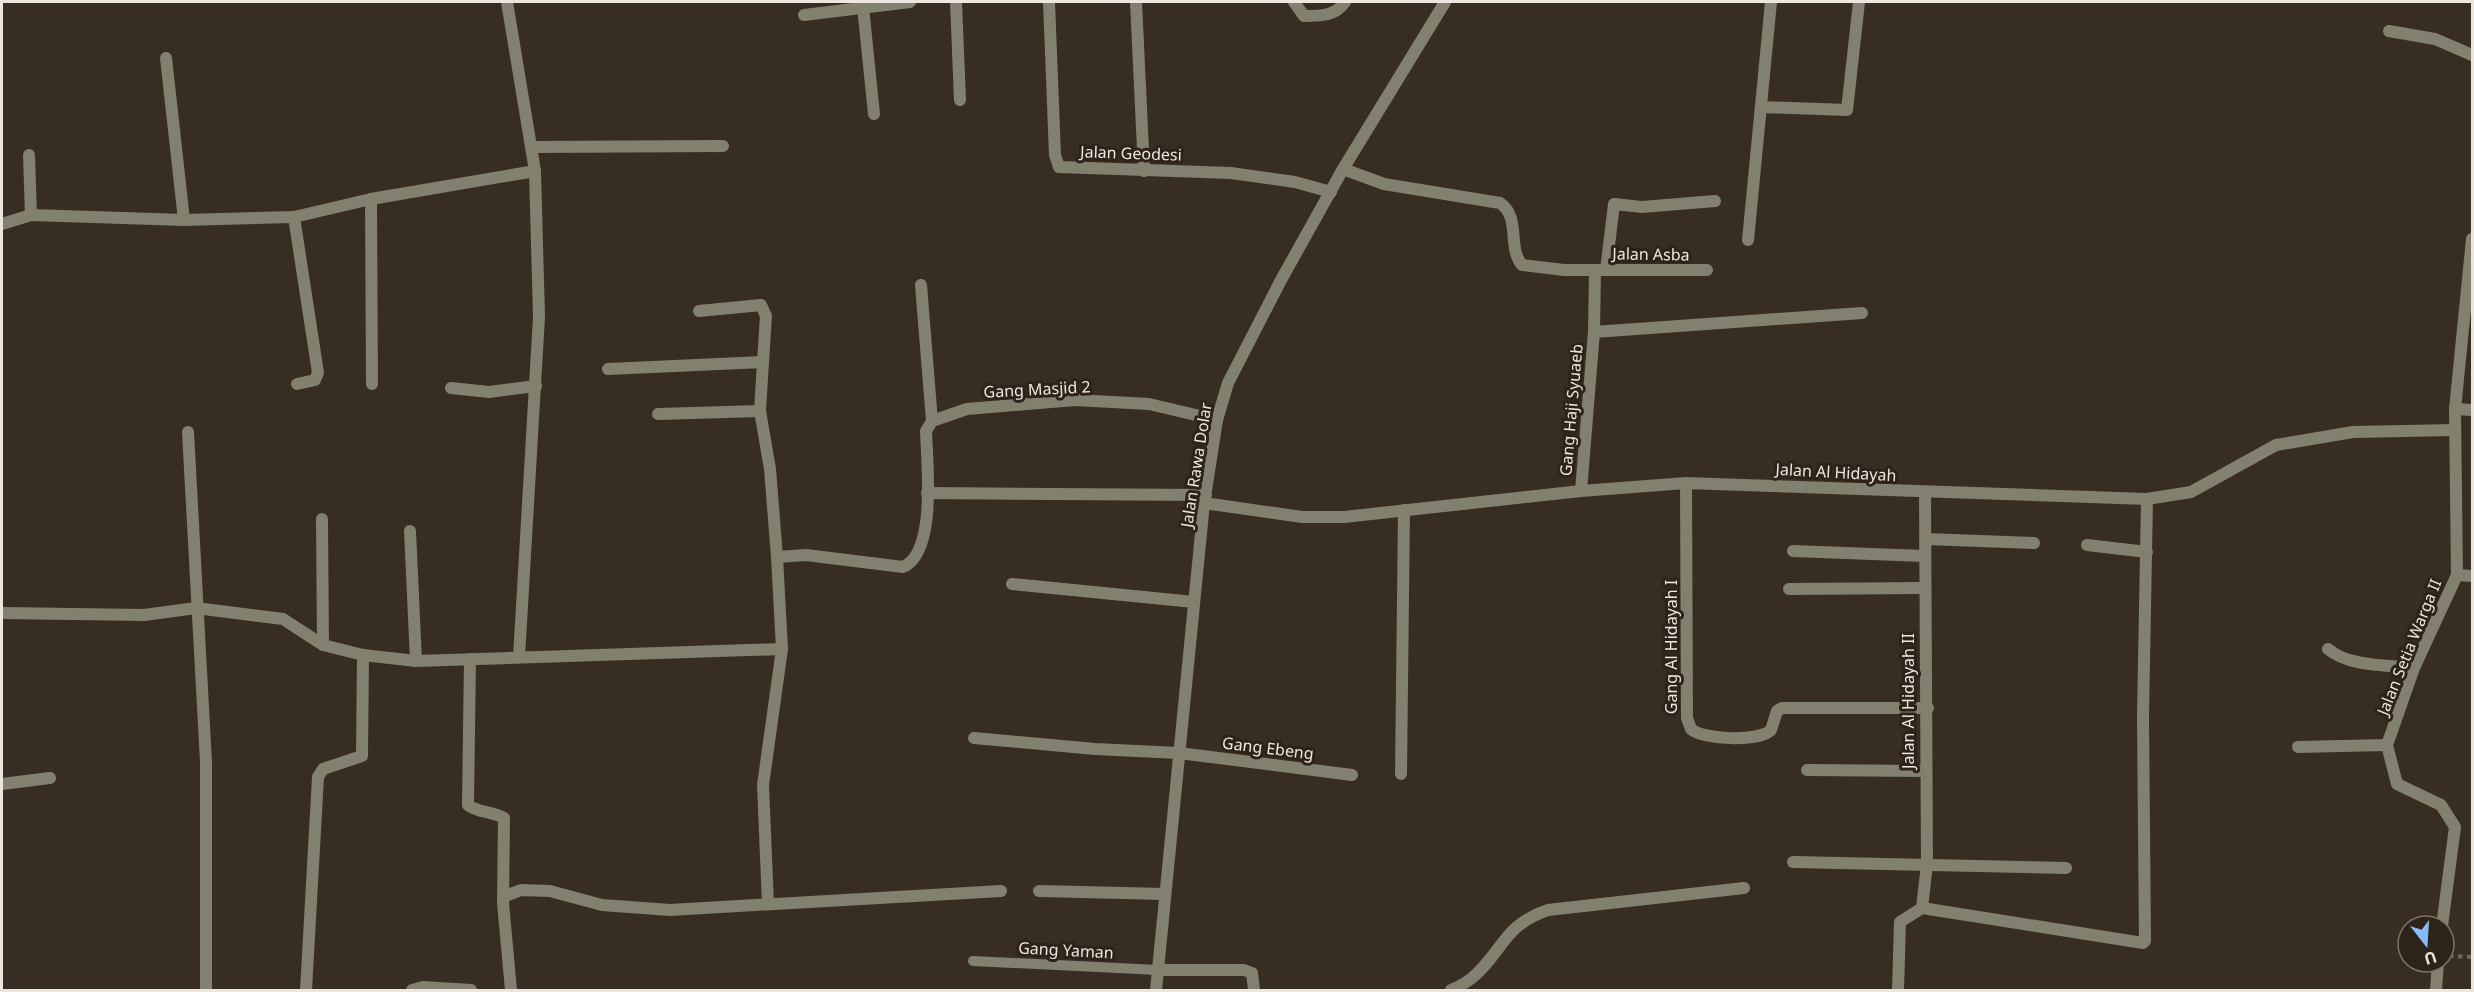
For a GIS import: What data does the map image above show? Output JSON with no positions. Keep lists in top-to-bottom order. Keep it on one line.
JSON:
{"streets":{"street":["Jalan Geodesi","Jalan Asba","Gang Masjid 2","Gang Haji Syuaeb","Jalan Rawa Dolar","Jalan Al Hidayah","Gang Al Hidayah I","Jalan Setia Warga II","Jalan Al Hidayah II","Gang Ebeng"],"lane":["Gang Yaman"]},"crossings":[["Jalan Geodesi","Jalan Rawa Dolar"],["Jalan Asba","Gang Haji Syuaeb"],["Jalan Asba","Jalan Rawa Dolar"],["Gang Masjid 2","Jalan Rawa Dolar"],["Gang Haji Syuaeb","Jalan Al Hidayah"],["Jalan Rawa Dolar","Jalan Al Hidayah"],["Jalan Rawa Dolar","Gang Ebeng"],["Jalan Rawa Dolar","Gang Yaman"],["Jalan Al Hidayah","Gang Al Hidayah I"],["Jalan Al Hidayah","Jalan Setia Warga II"],["Jalan Al Hidayah","Jalan Al Hidayah II"],["Gang Al Hidayah I","Jalan Al Hidayah II"]],"north":"bottom"}
